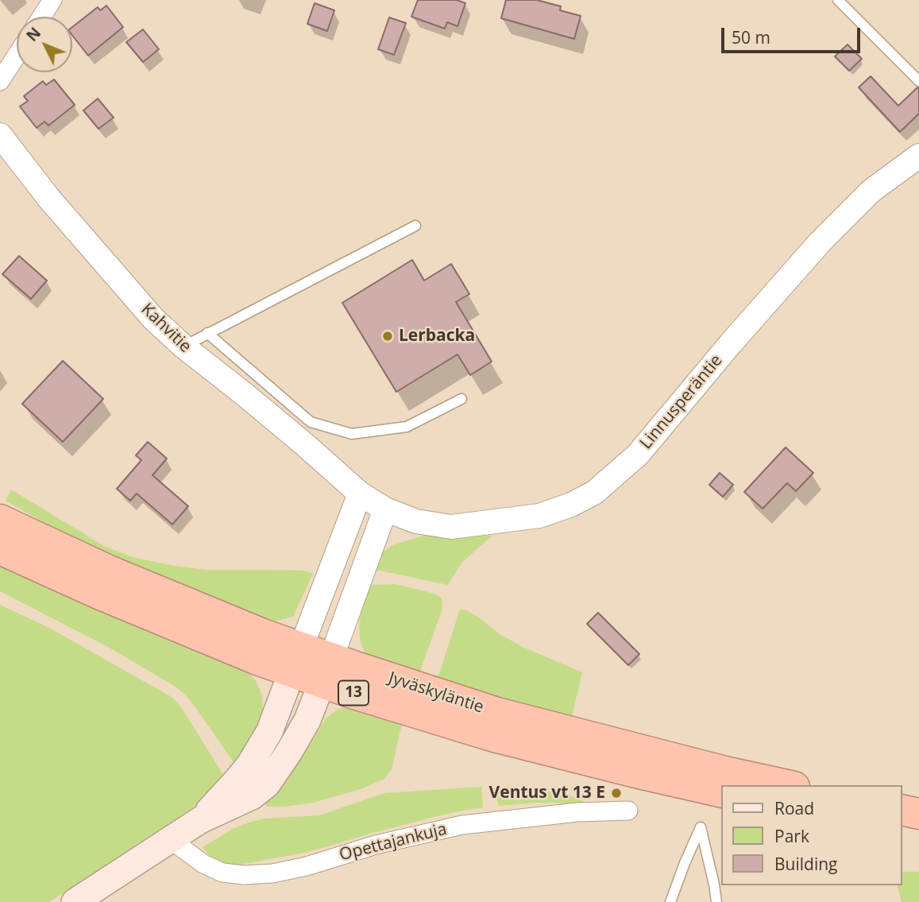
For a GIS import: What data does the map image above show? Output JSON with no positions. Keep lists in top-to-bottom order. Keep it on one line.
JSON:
{"streets":{"highway":["13","Jyväskyläntie"],"street":["Kahvitie","Linnusperäntie","Opettajankuja"]},"crossings":[["Kahvitie","Linnusperäntie"]],"places":["Lerbacka","Ventus vt 13 E"],"legend":["Road","Park","Building"],"scale_bar":"50 m","north":"top left"}
